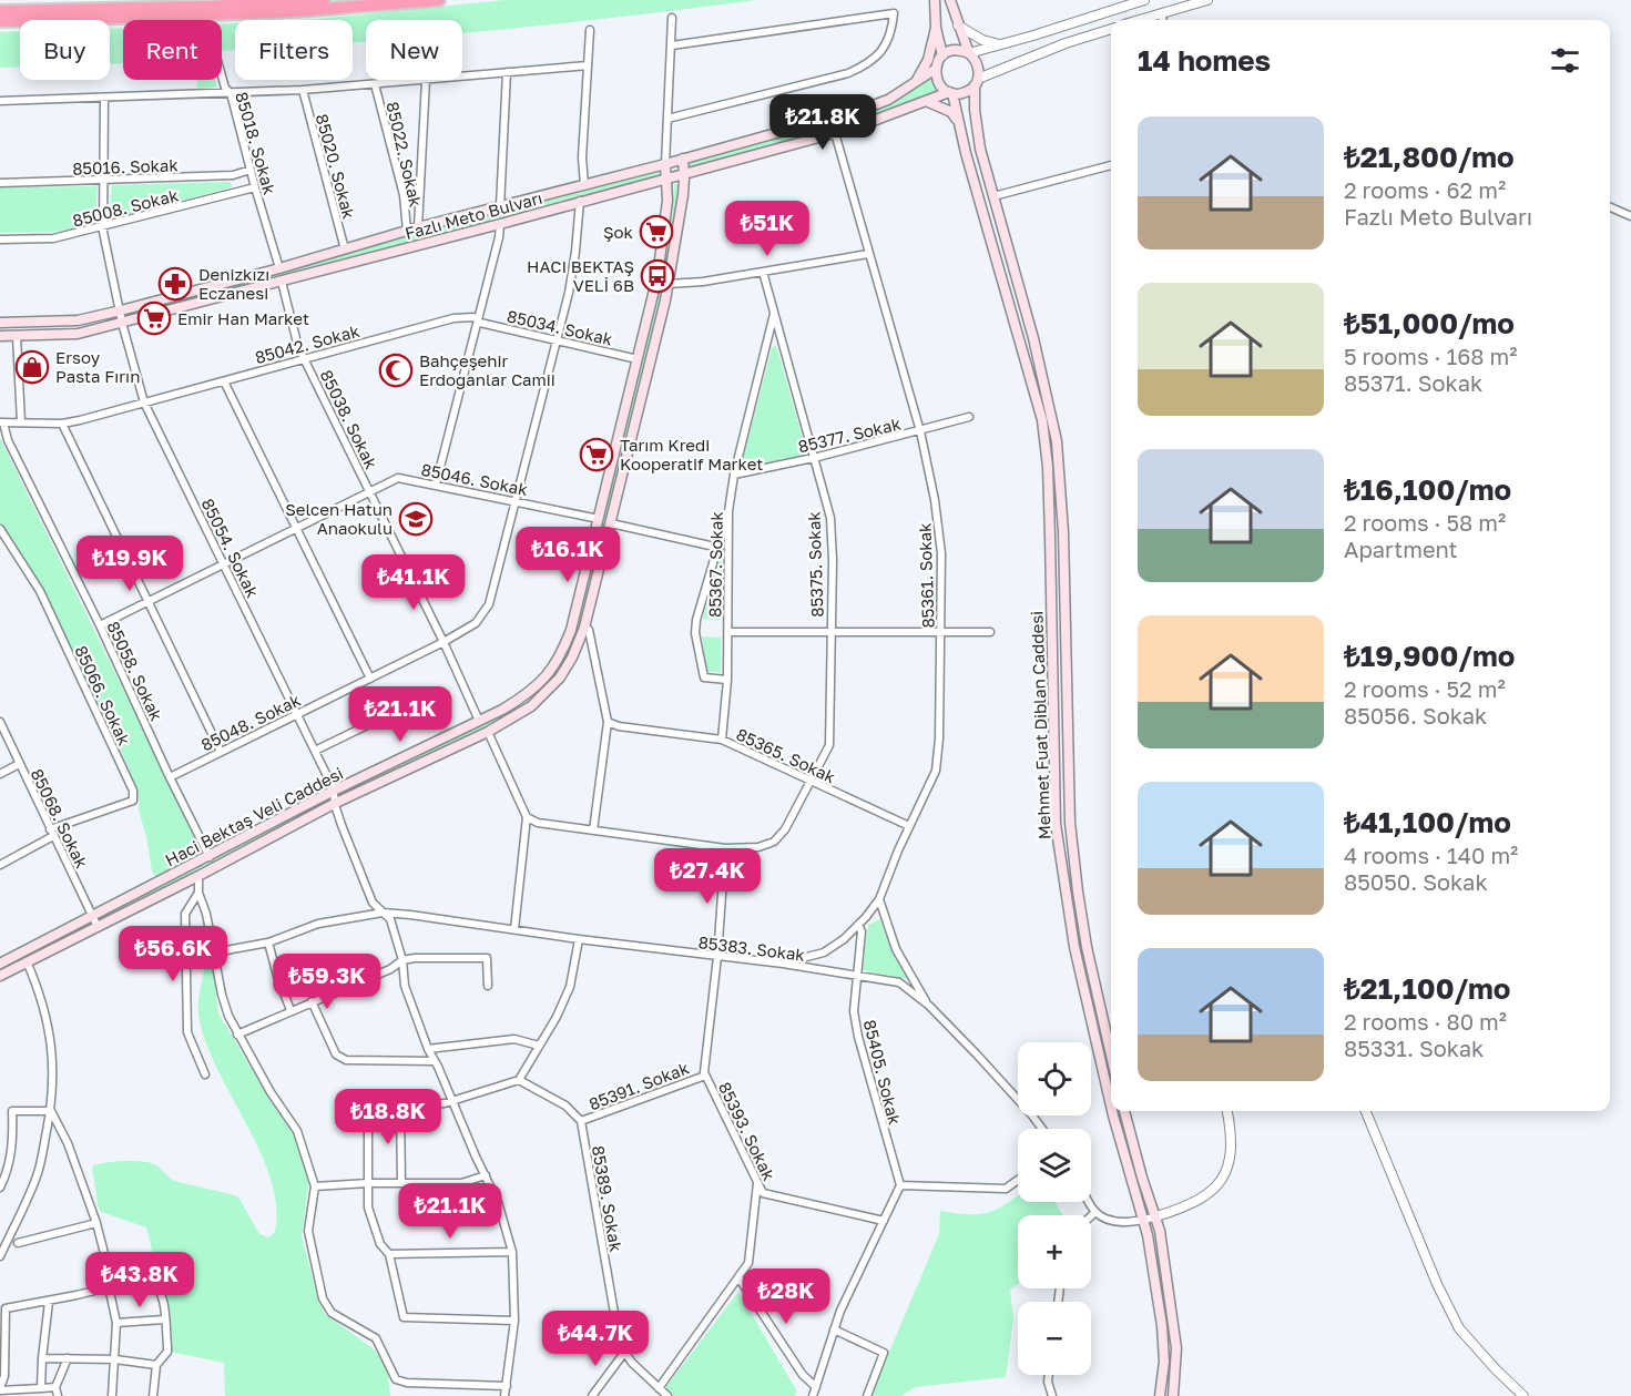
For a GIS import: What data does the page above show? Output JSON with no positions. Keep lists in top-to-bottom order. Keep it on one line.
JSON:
{"streets":{"main road":["Fazlı Meto Bulvarı","Mehmet Fuat Diblan Caddesi","Haci Bektaş Veli Caddesi"],"street":["85018. Sokak","85022. Sokak","85016. Sokak","85020. Sokak","85008. Sokak","85034. Sokak","85042. Sokak","85038. Sokak","85377. Sokak","85046. Sokak","85054. Sokak","85367. Sokak","85375. Sokak","85361. Sokak","85058. Sokak","85066. Sokak","85048. Sokak","85365. Sokak","85068. Sokak","85383. Sokak","85405. Sokak","85391. Sokak","85393. Sokak","85389. Sokak"]},"crossings":[["85018. Sokak","85016. Sokak"],["85018. Sokak","85008. Sokak"],["85018. Sokak","Fazlı Meto Bulvarı"],["85022. Sokak","Fazlı Meto Bulvarı"],["85016. Sokak","85054. Sokak"],["85020. Sokak","Fazlı Meto Bulvarı"],["85008. Sokak","85054. Sokak"],["Fazlı Meto Bulvarı","85038. Sokak"],["Fazlı Meto Bulvarı","85054. Sokak"],["Fazlı Meto Bulvarı","85361. Sokak"],["Fazlı Meto Bulvarı","85048. Sokak"],["Fazlı Meto Bulvarı","Mehmet Fuat Diblan Caddesi"],["Fazlı Meto Bulvarı","Haci Bektaş Veli Caddesi"],["85034. Sokak","85042. Sokak"],["85034. Sokak","85048. Sokak"],["85034. Sokak","Haci Bektaş Veli Caddesi"],["85042. Sokak","85038. Sokak"],["85042. Sokak","85054. Sokak"],["85042. Sokak","85058. Sokak"],["85038. Sokak","85046. Sokak"],["85038. Sokak","85048. Sokak"],["85038. Sokak","Haci Bektaş Veli Caddesi"],["85377. Sokak","85367. Sokak"],["85377. Sokak","85375. Sokak"],["85377. Sokak","85361. Sokak"],["85046. Sokak","85054. Sokak"],["85046. Sokak","85058. Sokak"],["85046. Sokak","85048. Sokak"],["85046. Sokak","Haci Bektaş Veli Caddesi"],["85054. Sokak","85048. Sokak"],["85054. Sokak","Haci Bektaş Veli Caddesi"],["85054. Sokak","85383. Sokak"],["85367. Sokak","85375. Sokak"],["85367. Sokak","85365. Sokak"],["85375. Sokak","85365. Sokak"],["85375. Sokak","85393. Sokak"],["85361. Sokak","85365. Sokak"],["85361. Sokak","85383. Sokak"],["85361. Sokak","85405. Sokak"],["85058. Sokak","85048. Sokak"],["85058. Sokak","Haci Bektaş Veli Caddesi"],["85066. Sokak","85068. Sokak"],["Haci Bektaş Veli Caddesi","85068. Sokak"],["85383. Sokak","85405. Sokak"],["85383. Sokak","85393. Sokak"],["85391. Sokak","85393. Sokak"],["85391. Sokak","85389. Sokak"]],"places":{"supermarket":["Şok","Emir Han Market","Tarım Kredi Kooperatif Market"],"bus stop":["HACI BEKTAŞ VELİ 6B"],"pharmacy":["Denizkızı Eczanesi"],"shop":["Ersoy Pasta Fırın"],"mosque":["Bahçeşehir Erdoğanlar Camii"],"school or university":["Selcen Hatun Anaokulu"]},"page":{"chip":["Buy","Rent","Filters","New"],"heading":"14 homes","price":["₺21.8K","₺51K","₺16.1K","₺19.9K","₺41.1K","₺21.1K","₺27.4K","₺56.6K","₺59.3K","₺18.8K","₺21.1K","₺43.8K","₺28K","₺44.7K"],"list":[{"name":"₺21,800/mo","note":"2 rooms · 62 m² · Fazlı Meto Bulvarı"},{"name":"₺51,000/mo","note":"5 rooms · 168 m² · 85371. Sokak"},{"name":"₺16,100/mo","note":"2 rooms · 58 m² · Apartment"},{"name":"₺19,900/mo","note":"2 rooms · 52 m² · 85056. Sokak"},{"name":"₺41,100/mo","note":"4 rooms · 140 m² · 85050. Sokak"},{"name":"₺21,100/mo","note":"2 rooms · 80 m² · 85331. Sokak"}],"map_buttons":["+","−"]}}
